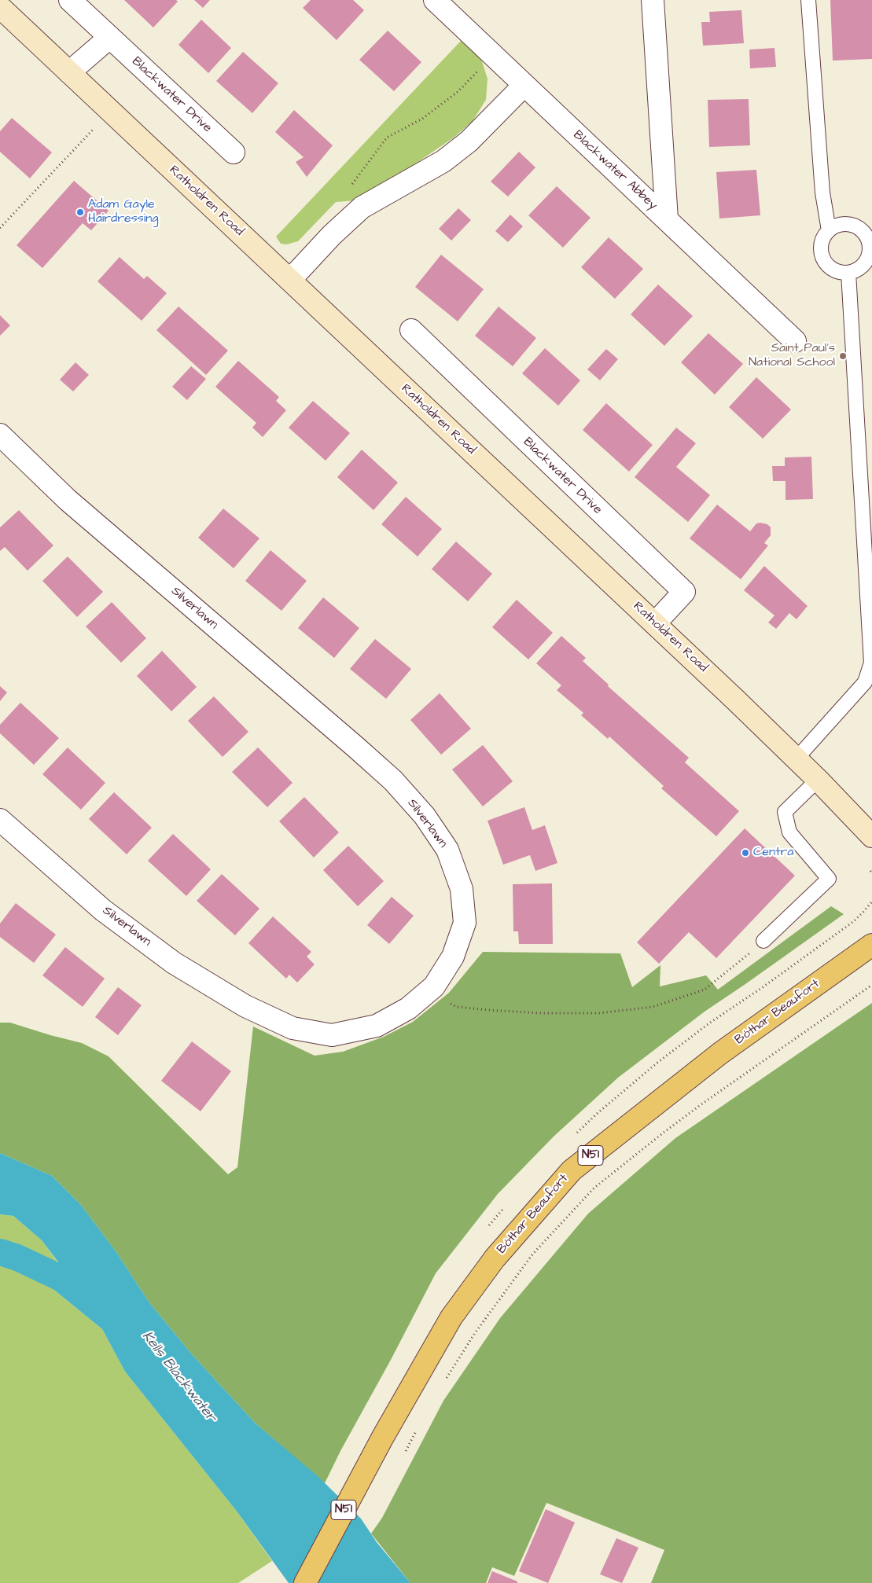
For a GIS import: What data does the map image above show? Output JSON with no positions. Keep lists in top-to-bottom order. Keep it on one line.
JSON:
{"streets":{"main road":["Bóthar Beaufort","N51"],"street":["Blackwater Drive","Blackwater Abbey","Ratholdren Road","Silverlawn"]},"crossings":[["Blackwater Drive","Ratholdren Road"]],"water":["Kells Blackwater"],"places":["Adam Gayle Hairdressing","Saint Paul's National School","Centra"]}
